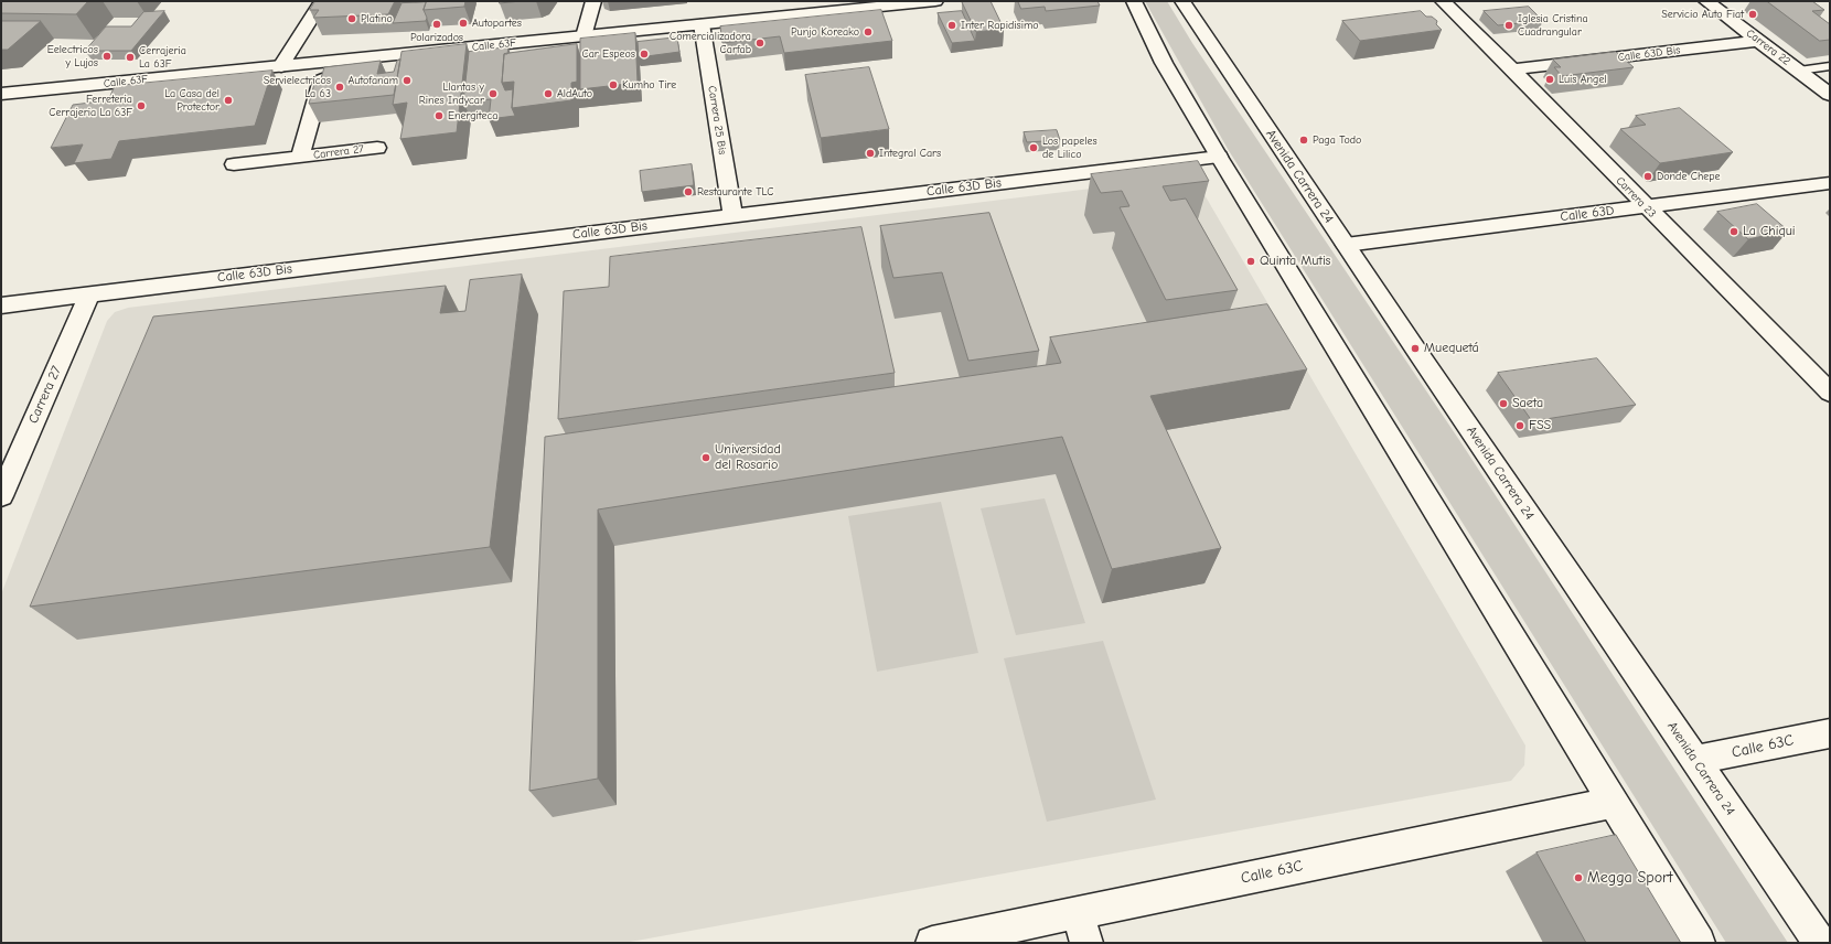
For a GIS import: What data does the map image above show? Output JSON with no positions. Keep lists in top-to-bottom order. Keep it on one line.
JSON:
{"streets":{"street":["Calle 63F","Carrera 22","Calle 63D Bis","Carrera 25 Bis","Carrera 27","Avenida Carrera 24","Carrera 23","Calle 63D","Calle 63C"]},"crossings":[["Calle 63F","Carrera 25 Bis"],["Calle 63F","Carrera 27"],["Carrera 22","Calle 63D Bis"],["Calle 63D Bis","Carrera 25 Bis"],["Calle 63D Bis","Carrera 27"],["Calle 63D Bis","Carrera 23"],["Avenida Carrera 24","Calle 63D"],["Avenida Carrera 24","Calle 63C"],["Carrera 23","Calle 63D"]],"places":["Servicio Auto Fiat","Platino","Autopartes","Polarizados","Inter Rapidisimo","Iglesia Cristina Cuadrangular","Punjo Koreako","Comercializadora Carfab","Car Espeos","Eelectricos y Lujos","Cerrajeria La 63F","Luis Angel","Autofanam","Kumho Tire","Servielectricos La 63","Llantas y Rines Indycar","AldAuto","La Casa del Protector","Ferreteria Cerrajeria La 63F","Energiteca","Paga Todo","Los papeles de Lilico","Integral Cars","Donde Chepe","Restaurante TLC","La Chiqui","Quinta Mutis","Muequetá","Saeta","FSS","Universidad del Rosario","Megga Sport"]}
